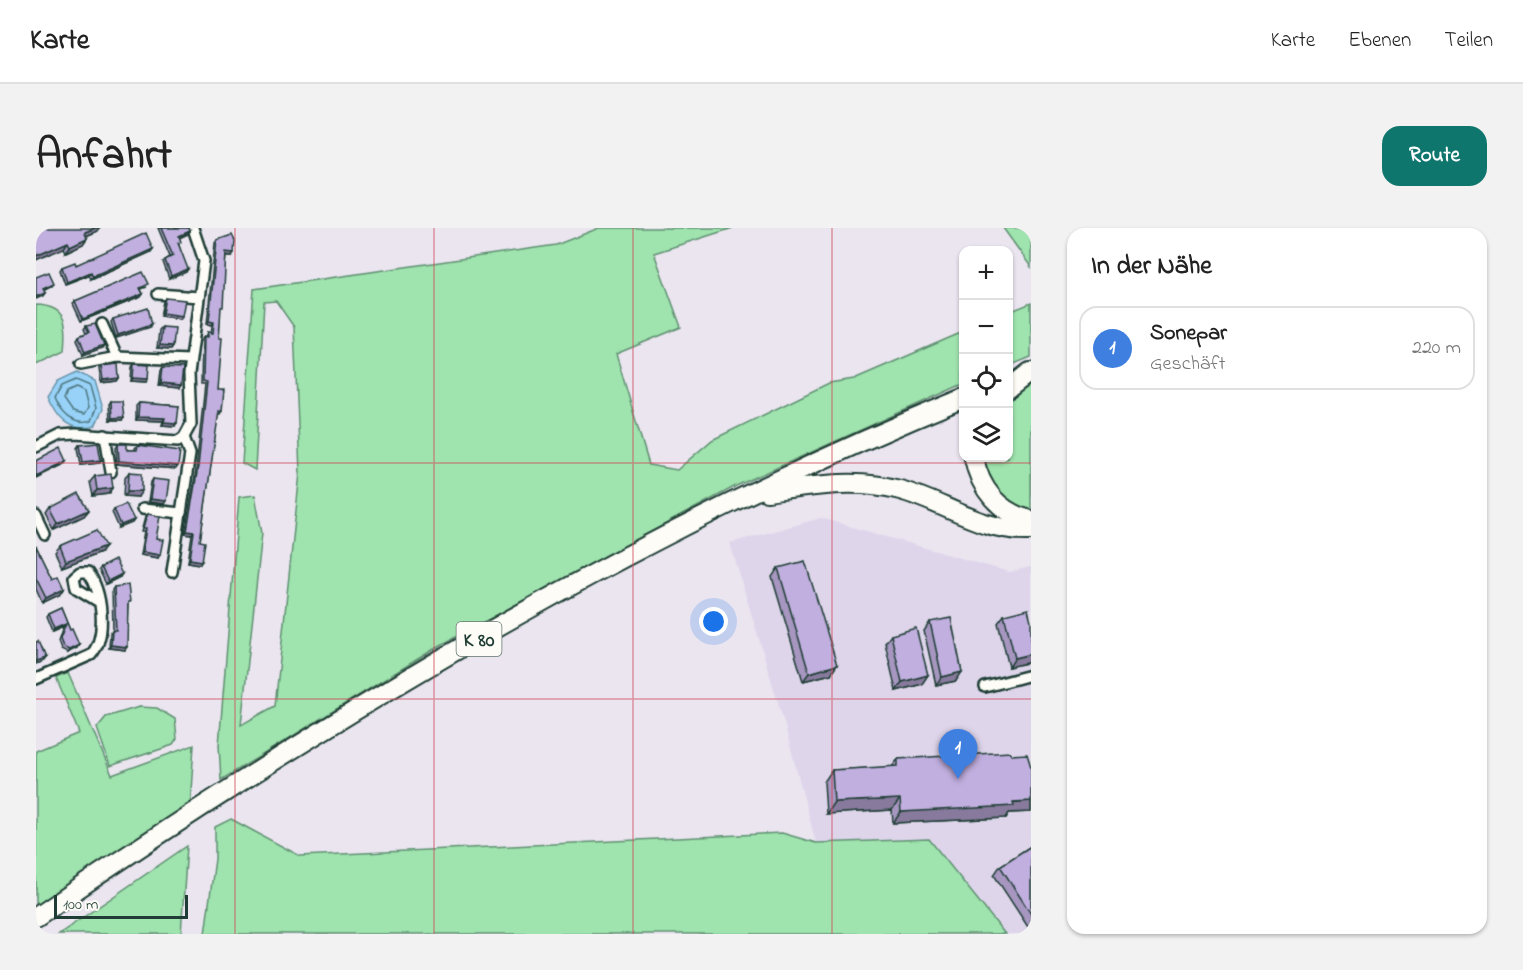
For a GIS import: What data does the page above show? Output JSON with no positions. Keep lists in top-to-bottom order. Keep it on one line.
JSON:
{"streets":{"highway":["K 80"]},"scale_bar":"100 m","page":{"header":"Karte","nav":["Karte","Ebenen","Teilen"],"title":"Anfahrt","buttons":"Route","heading":"In der Nähe","map_buttons":["+","−"],"list":[{"mark":"1","name":"Sonepar","note":"Geschäft","value":"220 m"}],"pins":"1","scale":"100 m"}}
